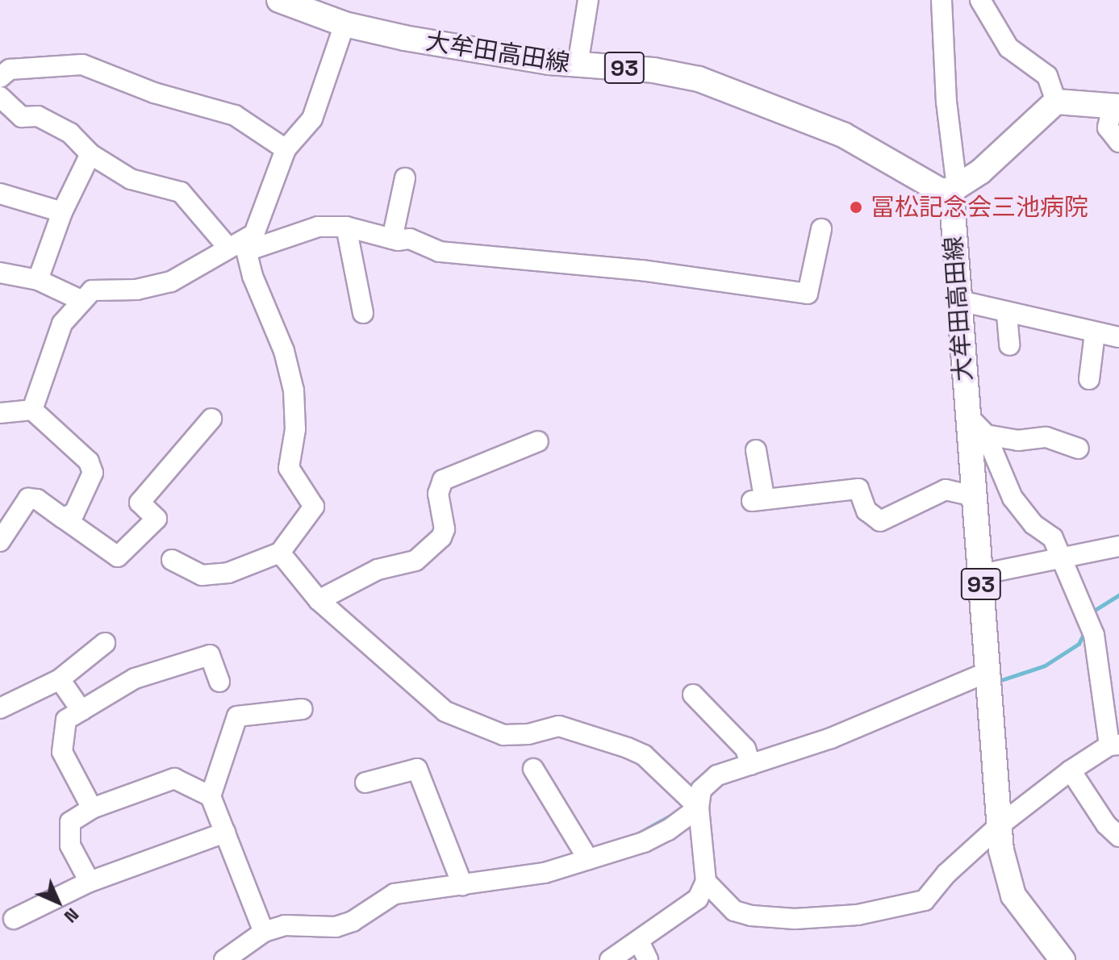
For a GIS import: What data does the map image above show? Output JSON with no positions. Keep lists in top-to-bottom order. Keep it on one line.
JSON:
{"streets":{"main road":["大牟田高田線","93"]},"places":["冨松記念会三池病院"],"north":"bottom right"}
